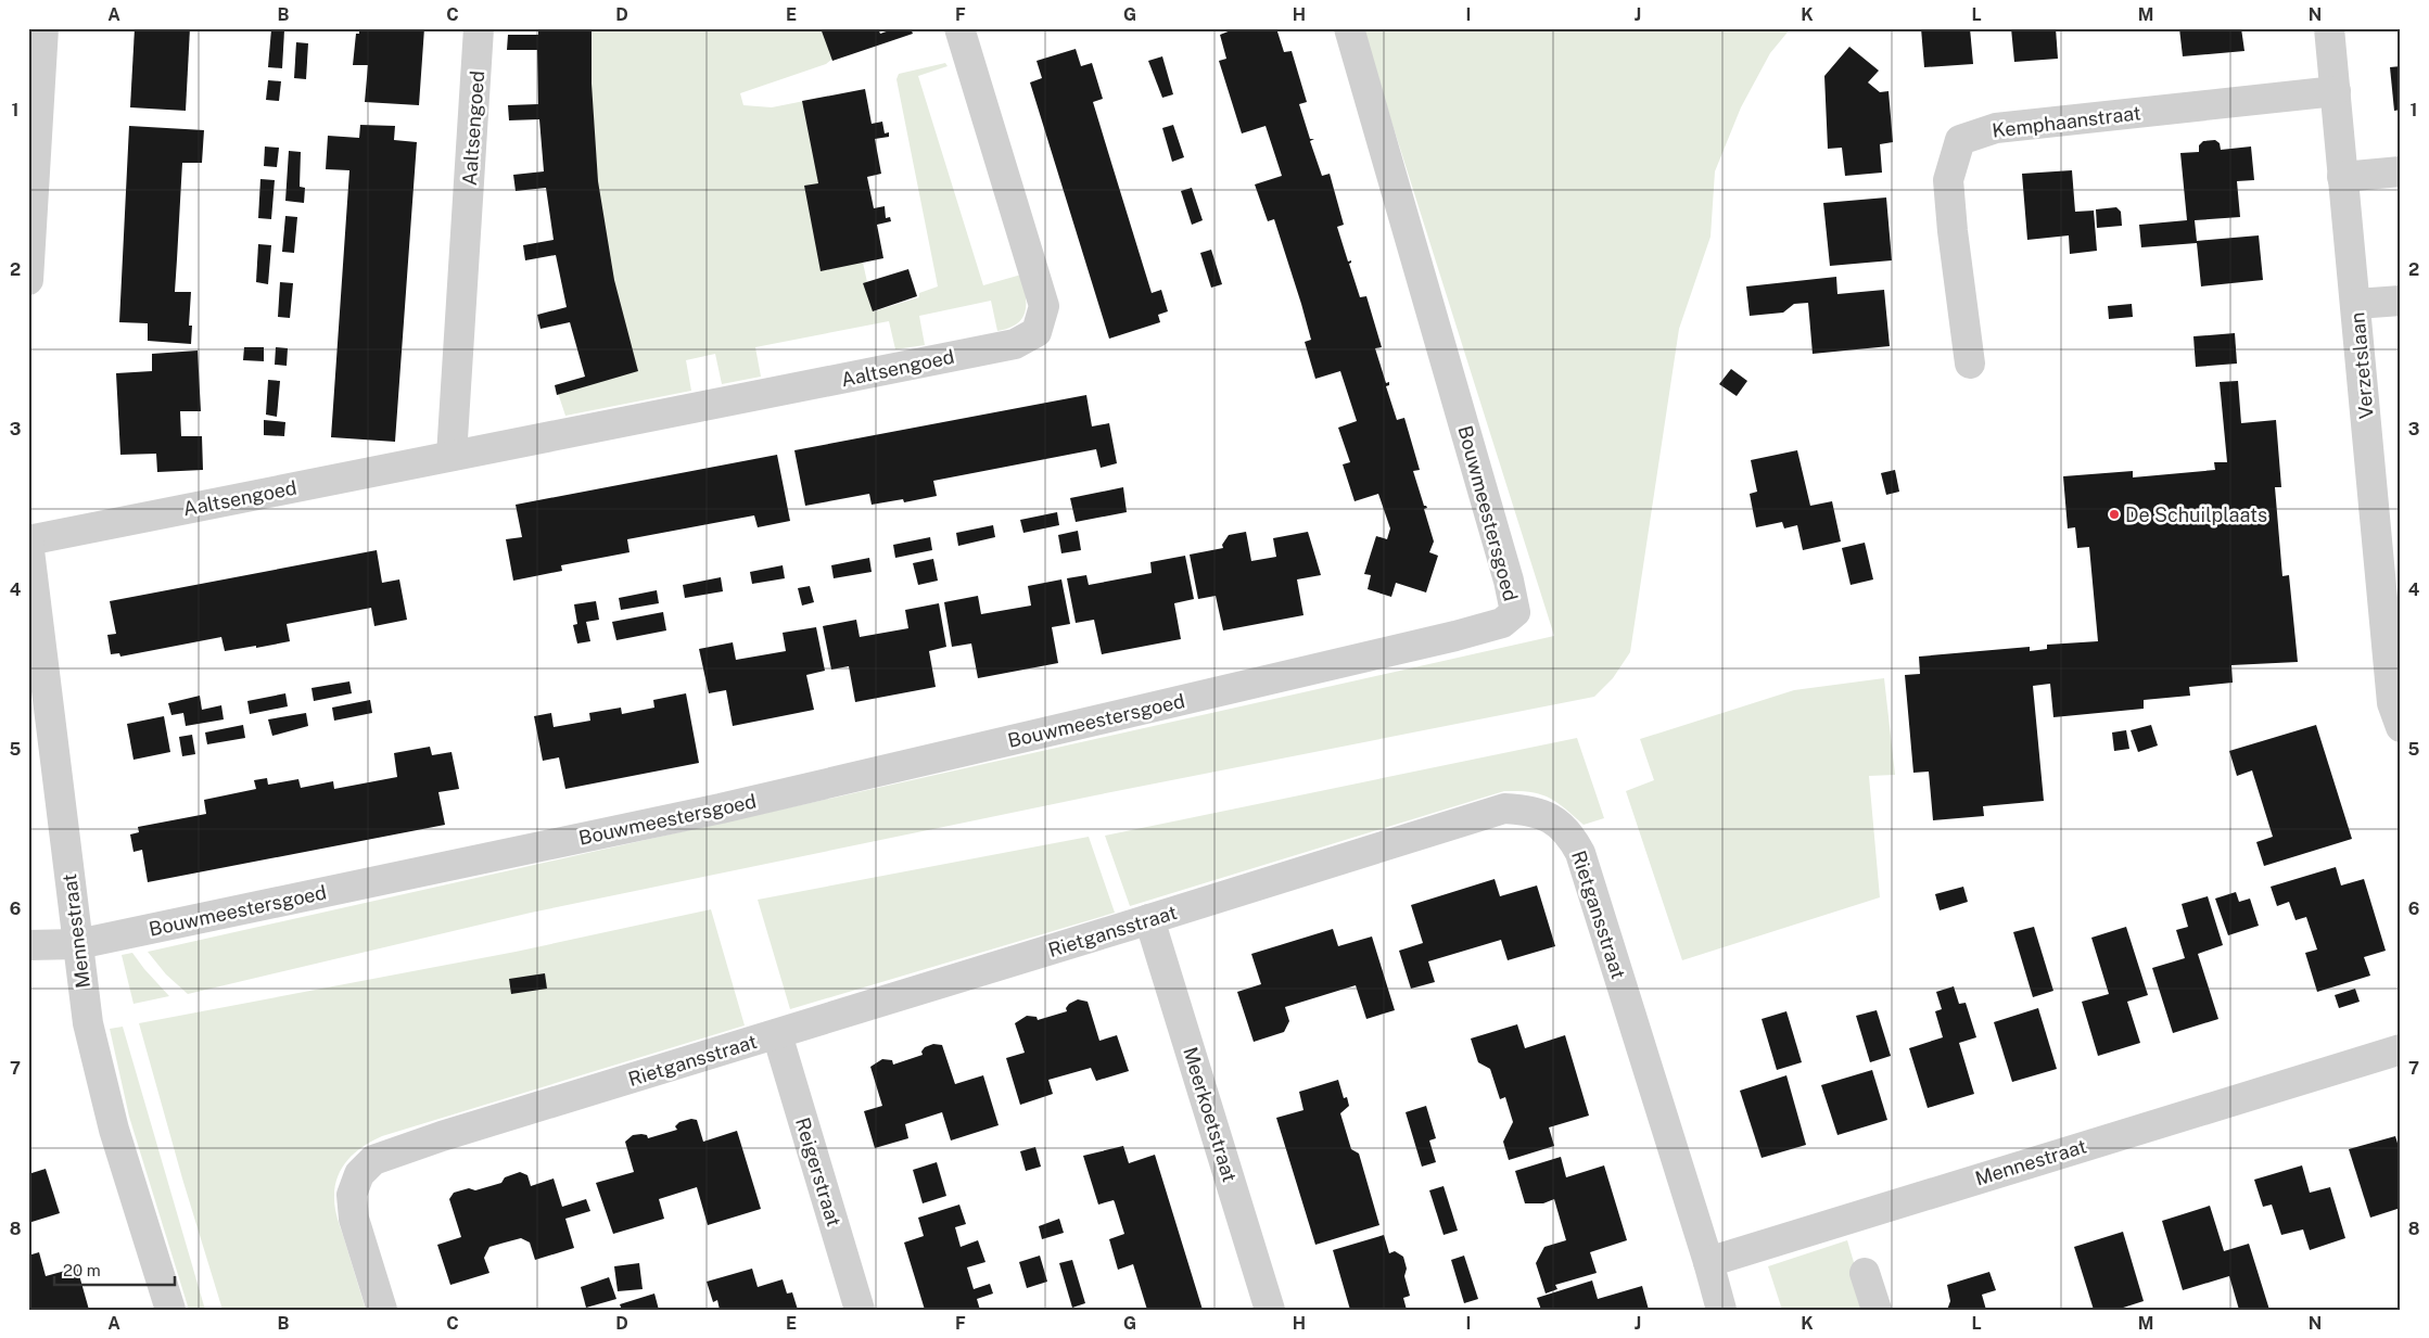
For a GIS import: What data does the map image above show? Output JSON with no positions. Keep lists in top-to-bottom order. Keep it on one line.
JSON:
{"streets":{"street":["Kemphaanstraat","Aaltsengoed","Verzetslaan","Bouwmeestersgoed","Rietgansstraat","Mennestraat","Meerkoetstraat","Reigerstraat"]},"crossings":[["Kemphaanstraat","Verzetslaan"],["Aaltsengoed","Mennestraat"],["Bouwmeestersgoed","Mennestraat"],["Rietgansstraat","Mennestraat"],["Rietgansstraat","Meerkoetstraat"],["Rietgansstraat","Reigerstraat"]],"places":["De Schuilplaats"],"scale_bar":"20 m","grid":{"columns":["A","B","C","D","E","F","G","H","I","J","K","L","M","N"],"rows":["1","2","3","4","5","6","7","8"]}}
